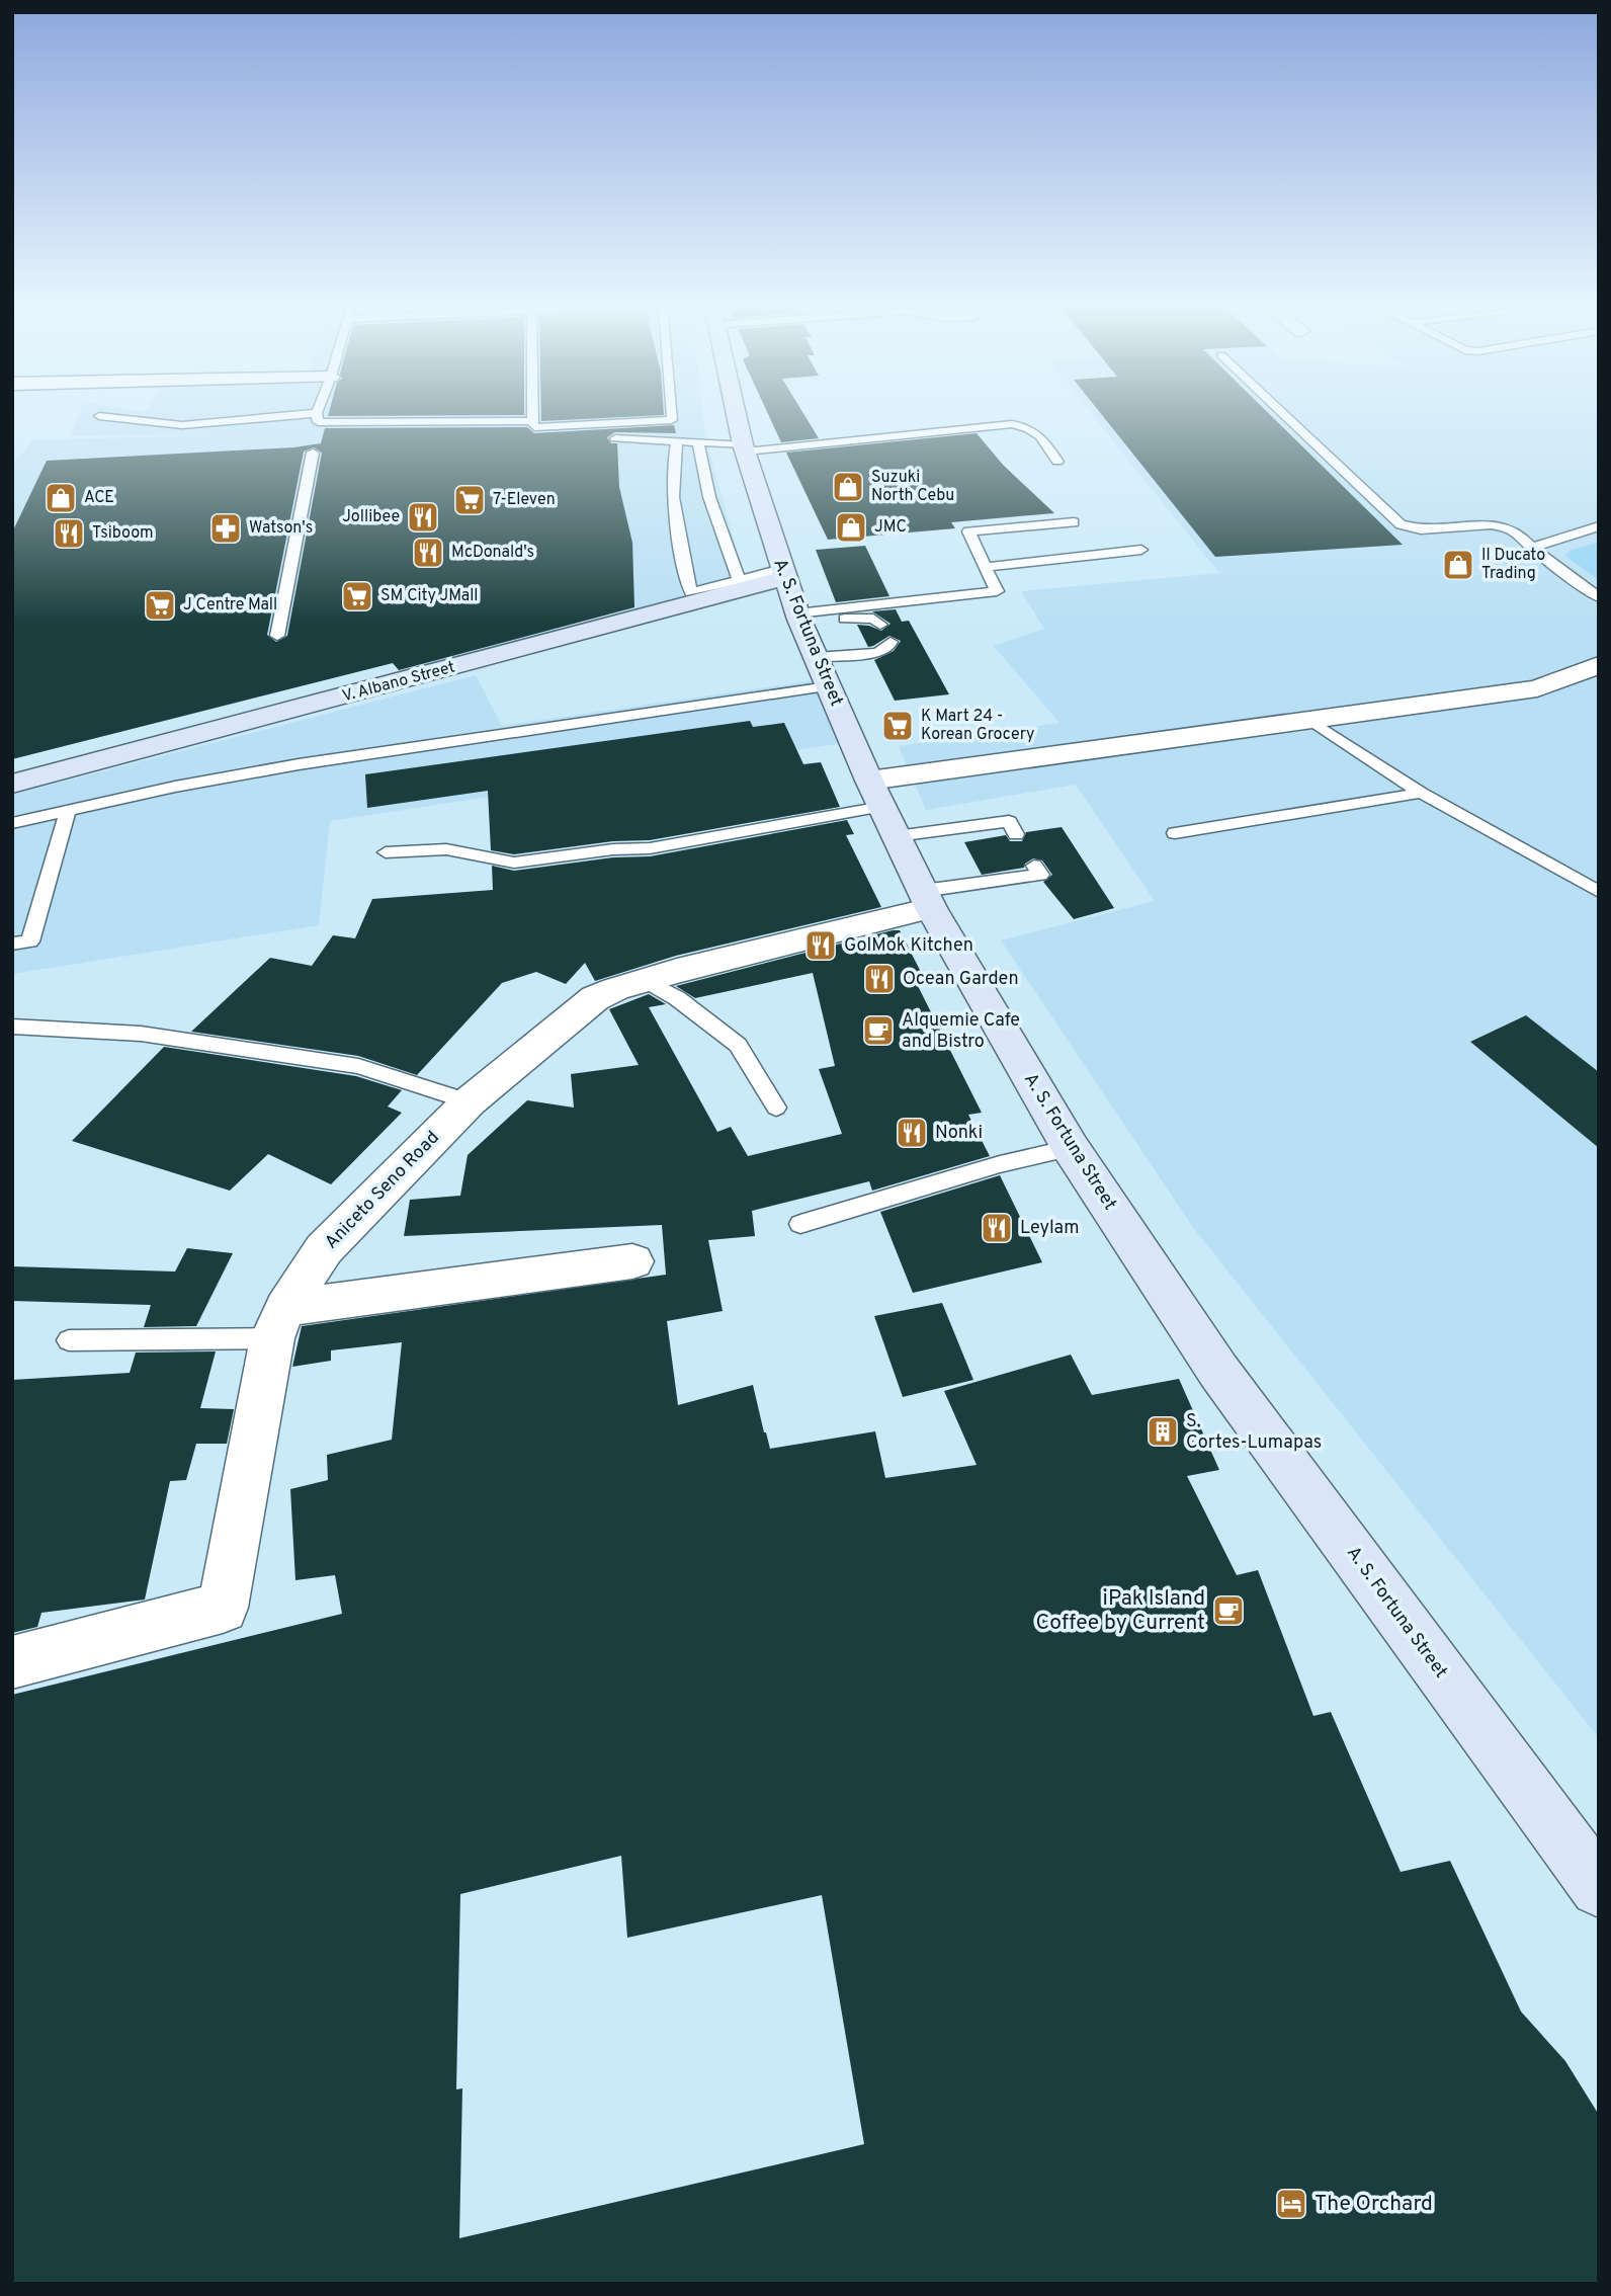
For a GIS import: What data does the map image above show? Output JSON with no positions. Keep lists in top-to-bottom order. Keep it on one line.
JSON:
{"streets":{"main road":["A. S. Fortuna Street","V. Albano Street"],"street":["Aniceto Seno Road"]},"crossings":[["A. S. Fortuna Street","V. Albano Street"],["A. S. Fortuna Street","Aniceto Seno Road"]],"places":{"shop":["Suzuki North Cebu","ACE","JMC","Il Ducato Trading"],"supermarket":["7-Eleven","SM City JMall","J Centre Mall","K Mart 24 - Korean Grocery"],"restaurant":["Jollibee","Tsiboom","McDonald's","GolMok Kitchen","Ocean Garden","Nonki","Leylam"],"pharmacy":["Watson's"],"cafe":["Alquemie Cafe and Bistro","iPak Island Coffee by Current"],"building":["S. Cortes-Lumapas"],"hotel":["The Orchard"]}}
